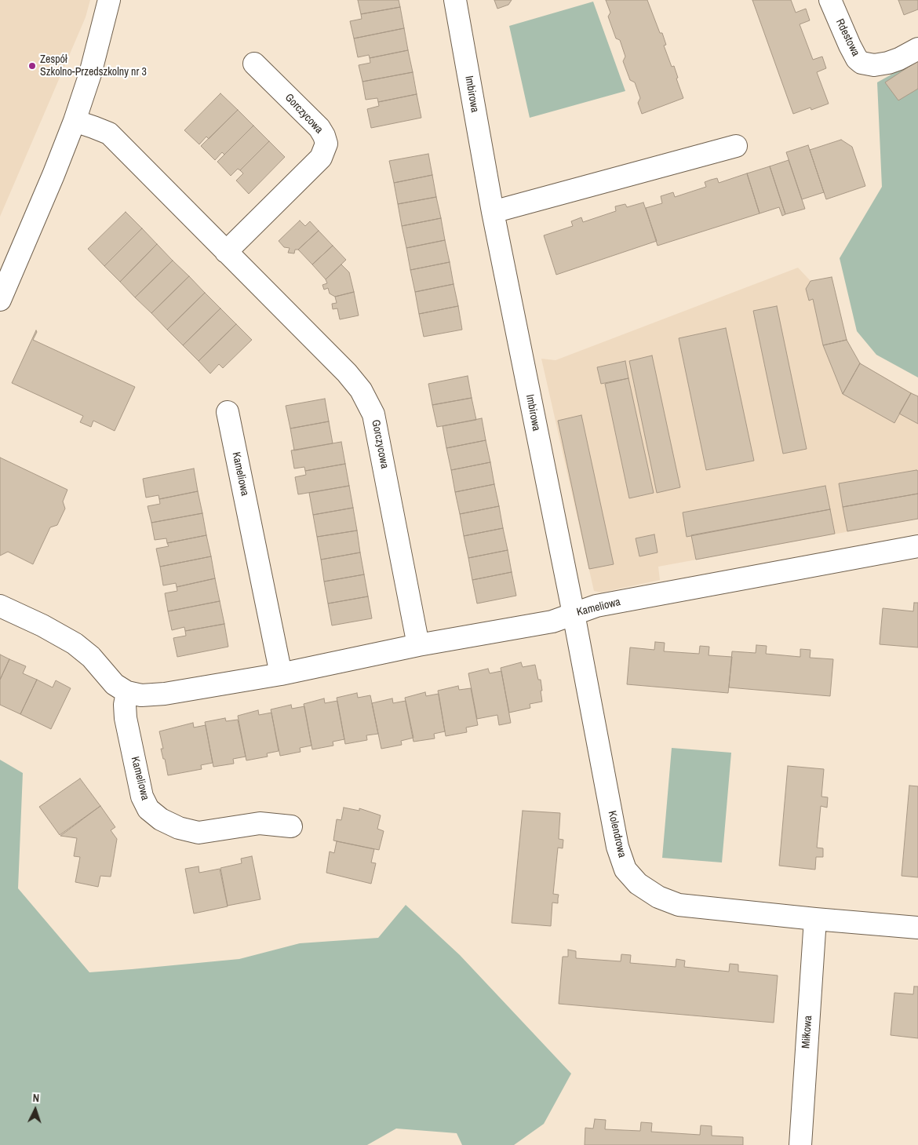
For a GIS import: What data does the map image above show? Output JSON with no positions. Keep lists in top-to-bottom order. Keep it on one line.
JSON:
{"streets":{"street":["Rdestowa","Imbirowa","Gorczycowa","Kameliowa","Kolendrowa","Miłkowa"]},"crossings":[["Imbirowa","Kameliowa"],["Imbirowa","Kolendrowa"],["Gorczycowa","Kameliowa"],["Kameliowa","Kolendrowa"],["Kolendrowa","Miłkowa"]],"places":["Zespół Szkolno-Przedszkolny nr 3"],"north":"top"}
